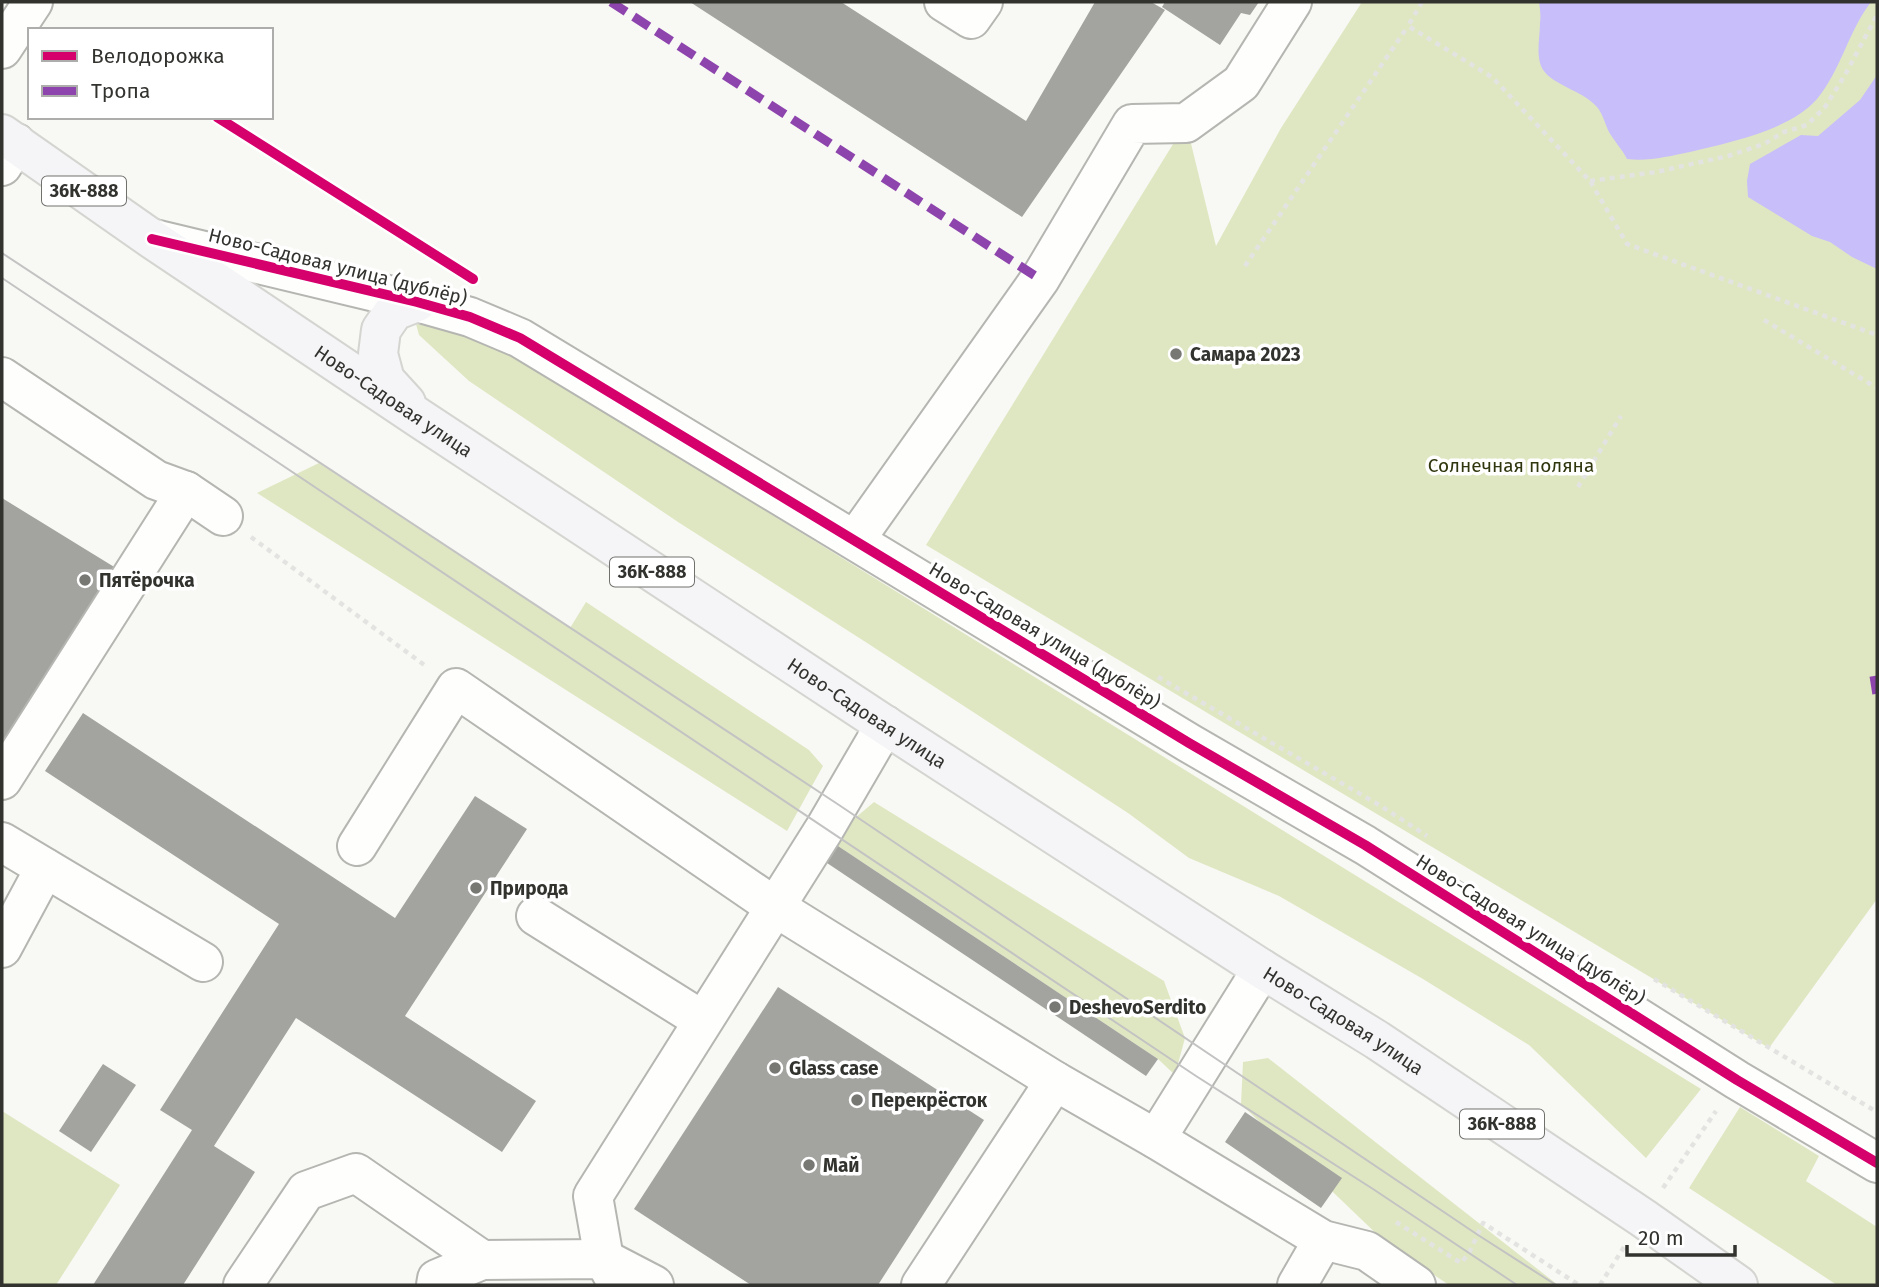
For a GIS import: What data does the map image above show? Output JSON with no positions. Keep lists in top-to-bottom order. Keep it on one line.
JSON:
{"streets":{"main road":["36К-888","Ново-Садовая улица"],"street":["Ново-Садовая улица (дублёр)"]},"crossings":[["Ново-Садовая улица (дублёр)","Ново-Садовая улица"]],"parks":["Солнечная поляна"],"places":["Самара 2023","Пятёрочка","Природа","DeshevoSerdito","Glass case","Перекрёсток","Май"],"legend":["Велодорожка","Тропа"],"scale_bar":"20 m"}
